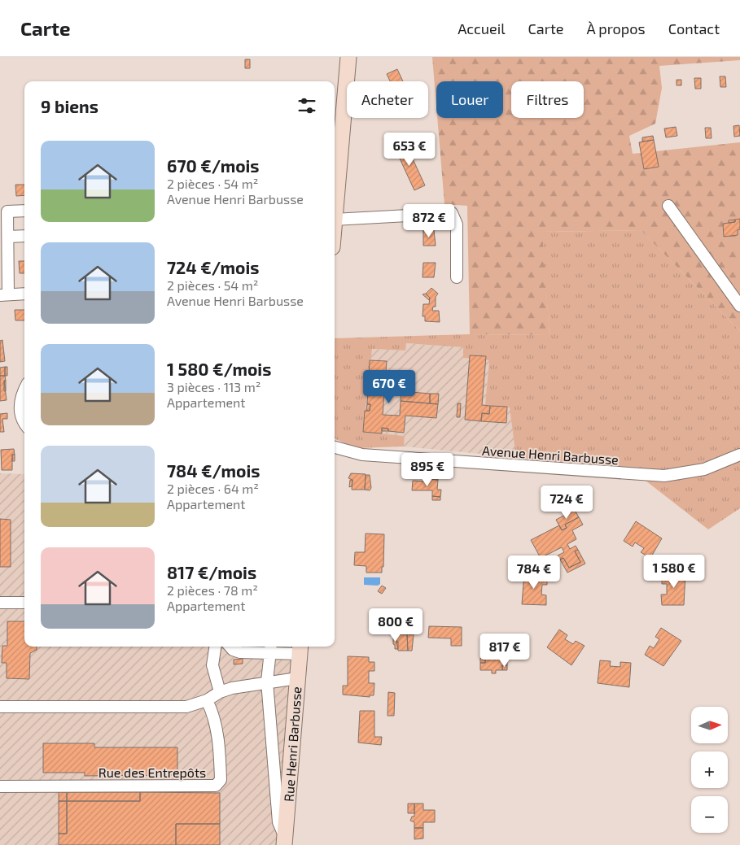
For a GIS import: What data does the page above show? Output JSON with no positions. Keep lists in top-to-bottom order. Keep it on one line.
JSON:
{"streets":{"main road":["Rue Henri Barbusse"],"street":["Avenue Henri Barbusse","Rue des Entrepôts"]},"north":"right","page":{"header":"Carte","nav":["Accueil","Carte","À propos","Contact"],"chip":["Acheter","Louer","Filtres"],"heading":"9 biens","list":[{"name":"670 €/mois","note":"2 pièces · 54 m² · Avenue Henri Barbusse"},{"name":"724 €/mois","note":"2 pièces · 54 m² · Avenue Henri Barbusse"},{"name":"1 580 €/mois","note":"3 pièces · 113 m² · Appartement"},{"name":"784 €/mois","note":"2 pièces · 64 m² · Appartement"},{"name":"817 €/mois","note":"2 pièces · 78 m² · Appartement"}],"price":["653 €","872 €","670 €","895 €","724 €","1 580 €","784 €","800 €","817 €"],"map_buttons":["+","−"]}}
